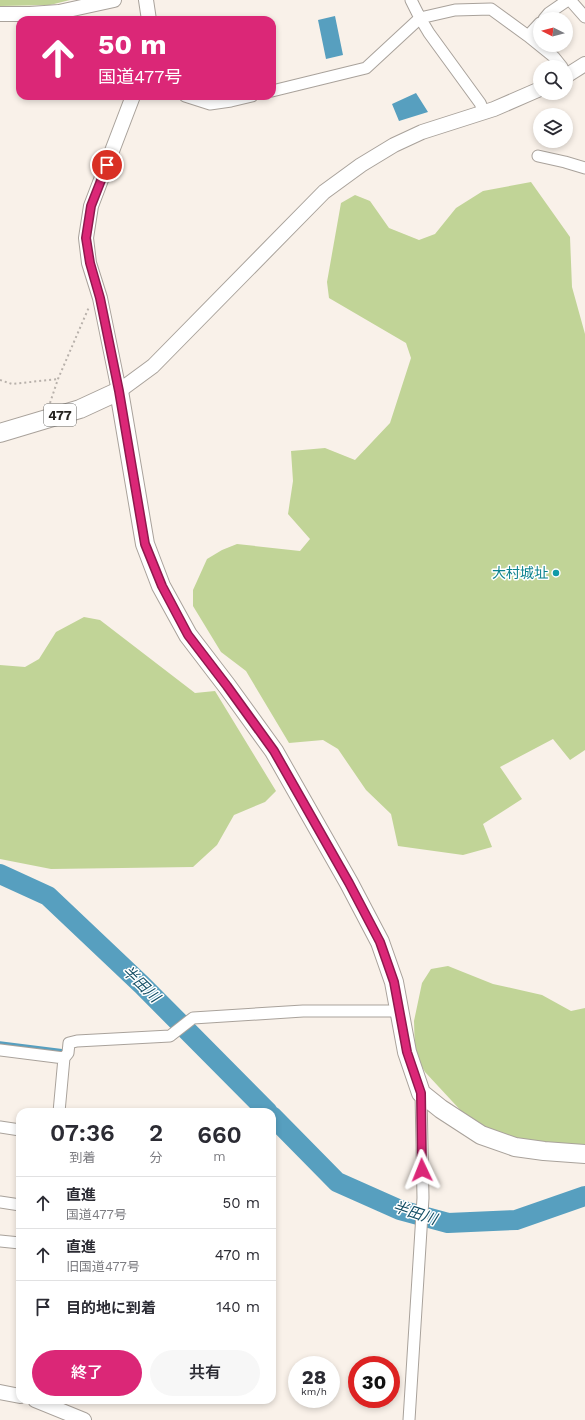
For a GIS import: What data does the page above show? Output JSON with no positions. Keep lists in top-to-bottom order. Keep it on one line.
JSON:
{"streets":{"highway":["477"]},"water":["半田川"],"places":["大村城址"],"north":"left","page":{"turn":["50 m","国道477号"],"eta":["07:36","到着","2","分","660","m"],"list":[{"name":"直進","note":"国道477号","value":"50 m"},{"name":"直進","note":"旧国道477号","value":"470 m"},{"name":"目的地に到着","value":"140 m"}],"buttons":["終了","共有"],"speed":"28 km/h","limit":"30"}}
